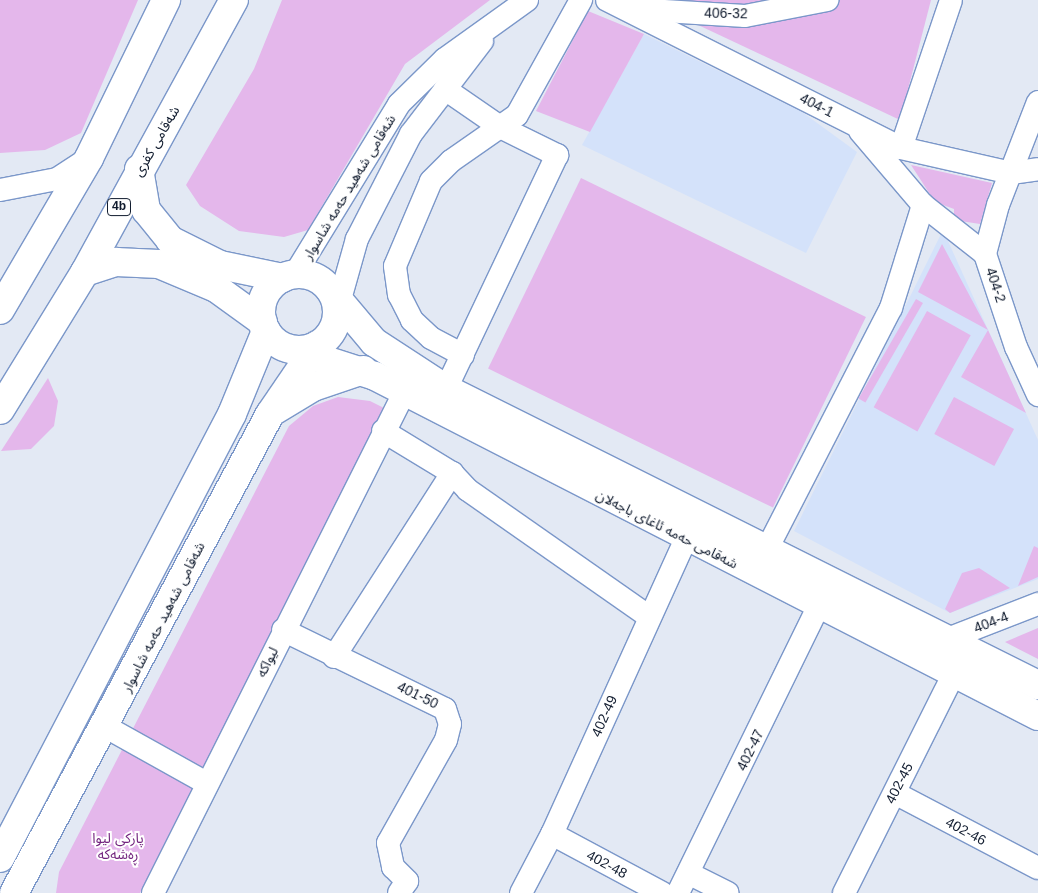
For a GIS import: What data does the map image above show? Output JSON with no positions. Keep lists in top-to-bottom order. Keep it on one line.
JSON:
{"streets":{"main road":["شەقامی کفری","شەقامی شەهید حەمە شاسوار","4b","شەقامی حەمە ئاغای باجەلان"],"street":["406-32","404-1","404-2","404-4","لیواکە","401-50","402-49","402-47","402-45","402-46","402-48"]},"crossings":[["406-32","404-1"],["404-1","404-2"],["شەقامی شەهید حەمە شاسوار","شەقامی حەمە ئاغای باجەلان"],["شەقامی حەمە ئاغای باجەلان","404-4"],["شەقامی حەمە ئاغای باجەلان","لیواکە"],["شەقامی حەمە ئاغای باجەلان","402-49"],["شەقامی حەمە ئاغای باجەلان","402-47"],["شەقامی حەمە ئاغای باجەلان","402-45"],["لیواکە","401-50"],["402-49","402-48"],["402-45","402-46"]],"parks":["پارکی لیوا ڕەشەکە"]}
